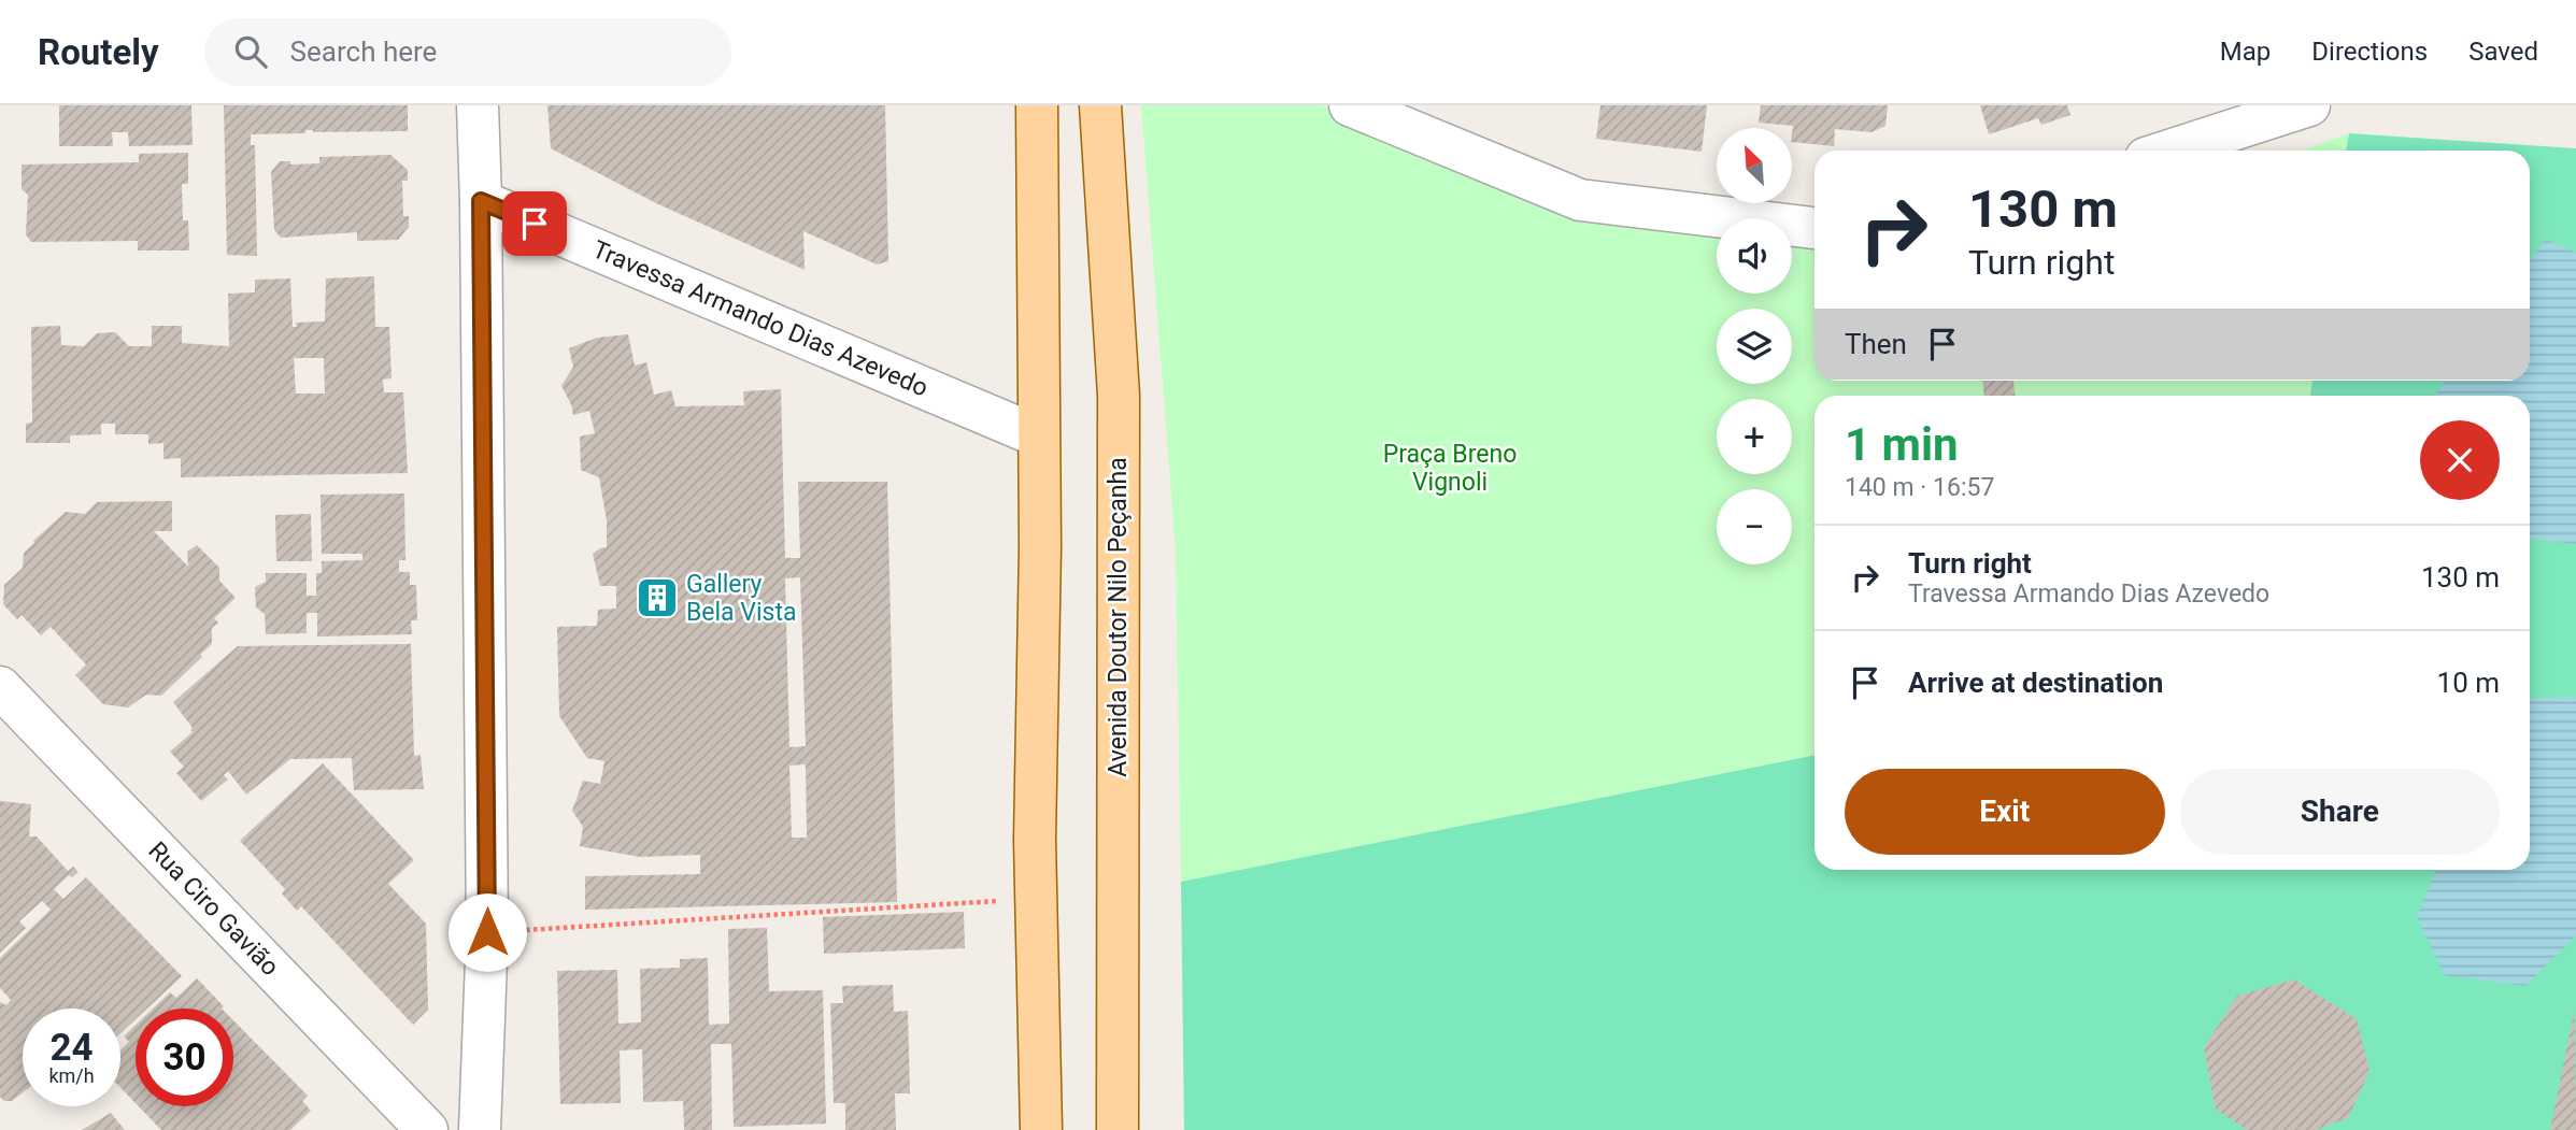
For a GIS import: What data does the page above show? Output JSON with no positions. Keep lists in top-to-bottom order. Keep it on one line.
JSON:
{"streets":{"main road":["Avenida Doutor Nilo Peçanha"],"street":["Travessa Armando Dias Azevedo","Rua Ciro Gavião"]},"parks":["Praça Breno Vignoli"],"places":{"building":["Gallery Bela Vista"]},"north":"top left","page":{"header":"Routely","search":"Search here","nav":["Map","Directions","Saved"],"map_buttons":["+","−"],"turn":["130 m","Turn right"],"then":"Then","heading":["1 min","140 m · 16:57"],"list":[{"name":"Turn right","note":"Travessa Armando Dias Azevedo","value":"130 m"},{"name":"Arrive at destination","value":"10 m"}],"buttons":["Exit","Share"],"speed":"24 km/h","limit":"30"}}
